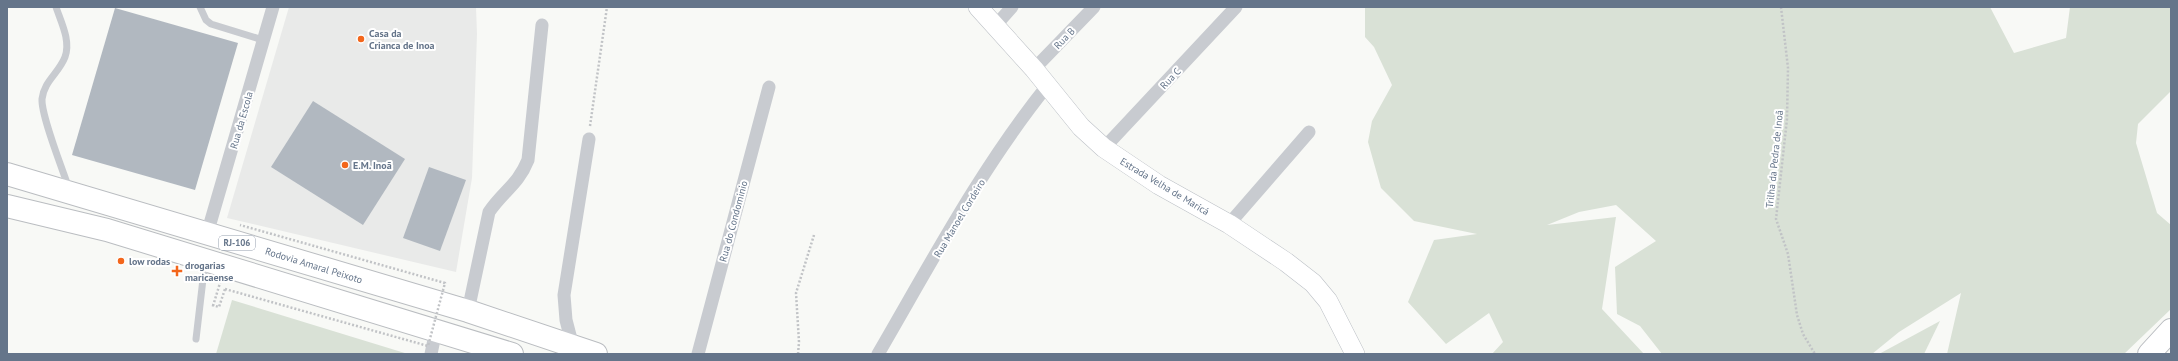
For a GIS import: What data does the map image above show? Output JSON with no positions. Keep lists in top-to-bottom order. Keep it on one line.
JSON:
{"streets":{"highway":["RJ-106","Rodovia Amaral Peixoto"],"street":["Rua B","Rua C","Rua da Escola","Estrada Velha de Maricá","Rua Manoel Cordeiro","Rua do Condominio"],"path":["Trilha da Pedra de Inoã"]},"crossings":[["Rua B","Estrada Velha de Maricá"],["Rua C","Estrada Velha de Maricá"],["Rua da Escola","Rodovia Amaral Peixoto"],["Estrada Velha de Maricá","Rua Manoel Cordeiro"]],"places":{"other":["Casa da Crianca de Inoa","E.M. Inoã","low rodas"],"health":["drogarias maricaense"]}}
